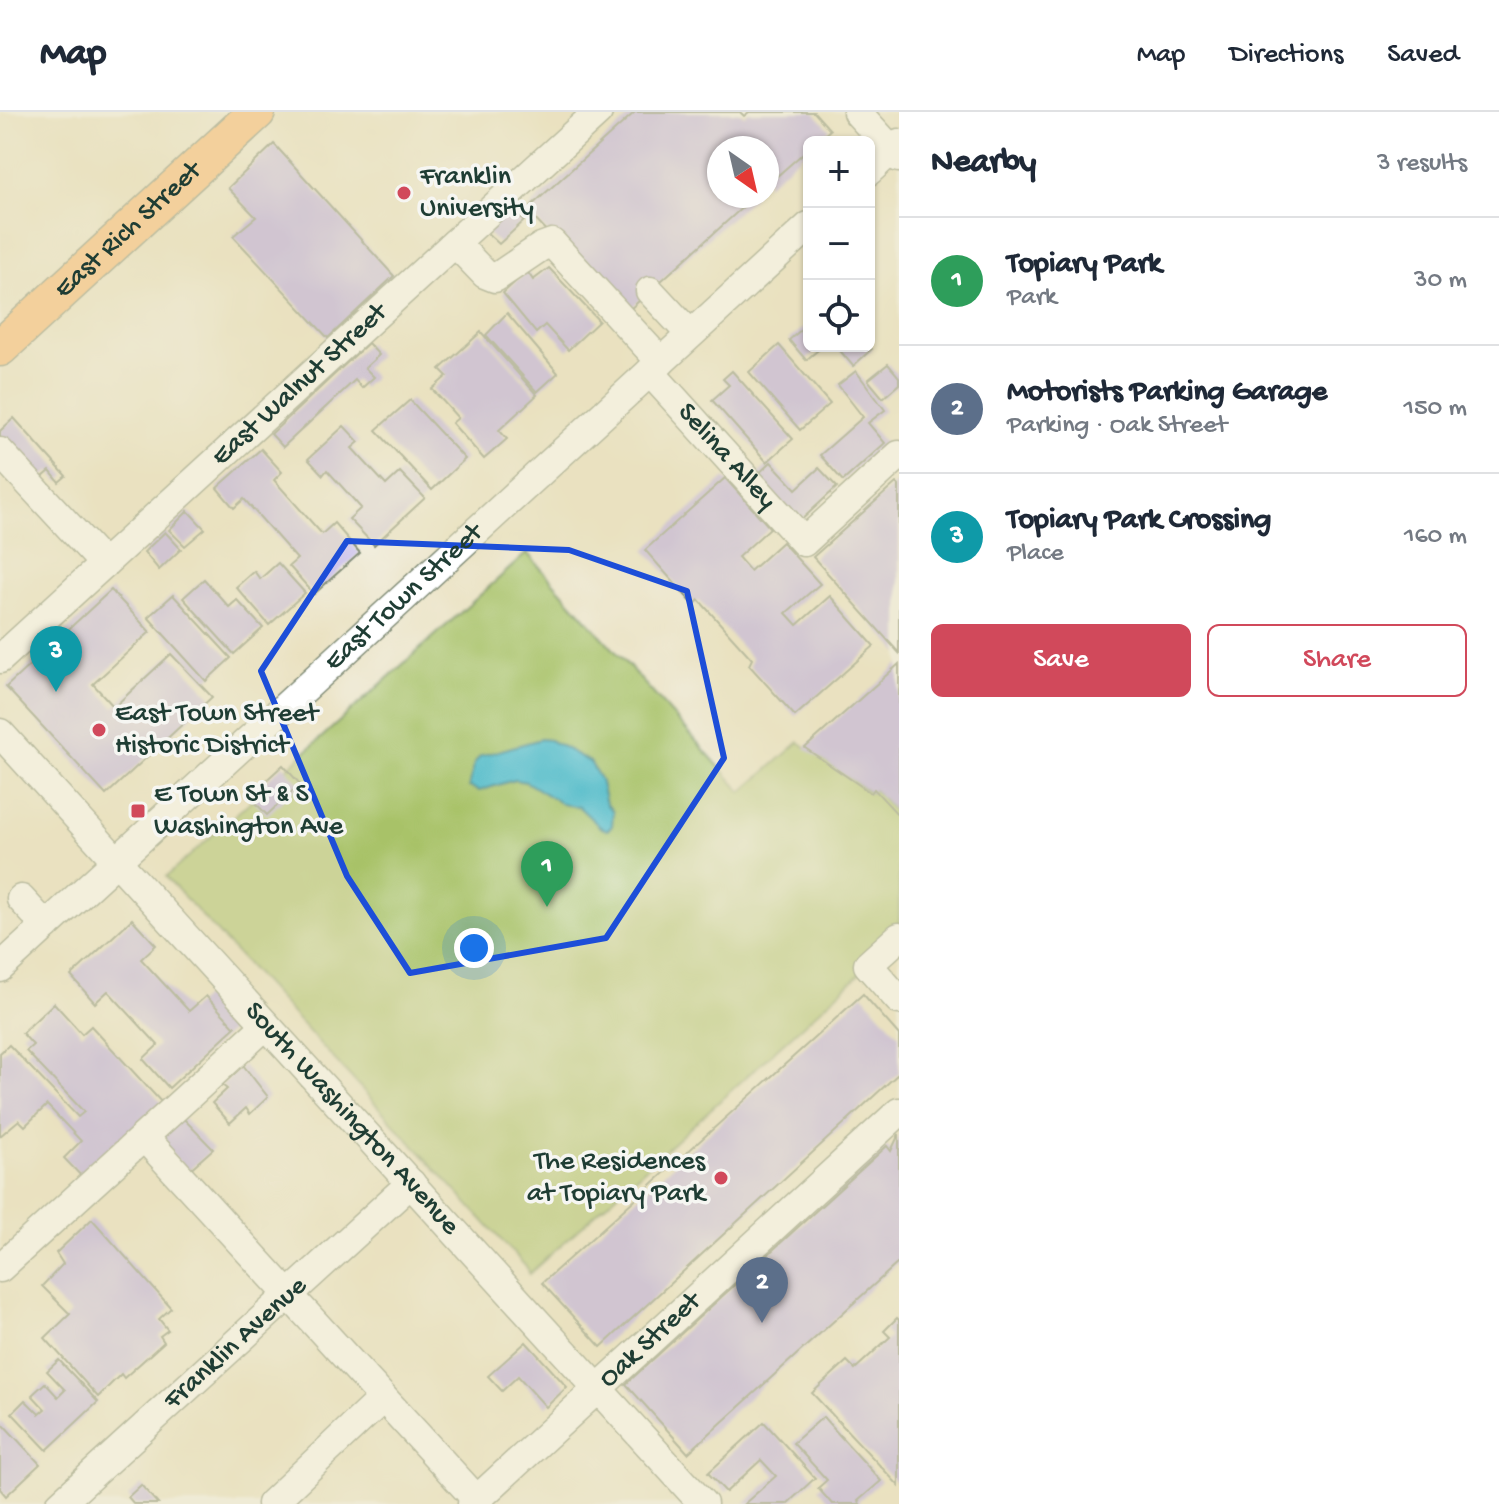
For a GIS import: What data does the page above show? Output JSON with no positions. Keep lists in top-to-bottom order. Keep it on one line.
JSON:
{"streets":{"main road":["East Rich Street"],"street":["East Walnut Street","Selina Alley","East Town Street","South Washington Avenue","Oak Street","Franklin Avenue"]},"crossings":[["East Walnut Street","Selina Alley"],["Selina Alley","East Town Street"],["East Town Street","South Washington Avenue"],["South Washington Avenue","Oak Street"],["South Washington Avenue","Franklin Avenue"]],"places":{"other":["Franklin University","East Town Street Historic District","The Residences at Topiary Park"],"transit":["E Town St & S Washington Ave"]},"north":"bottom right","page":{"header":"Map","nav":["Map","Directions","Saved"],"heading":["Nearby","3 results"],"map_buttons":["+","−"],"list":[{"mark":"1","name":"Topiary Park","note":"Park","value":"30 m"},{"mark":"2","name":"Motorists Parking Garage","note":"Parking · Oak Street","value":"150 m"},{"mark":"3","name":"Topiary Park Crossing","note":"Place","value":"160 m"}],"buttons":["Save","Share"],"pins":["3","1","2"]}}
